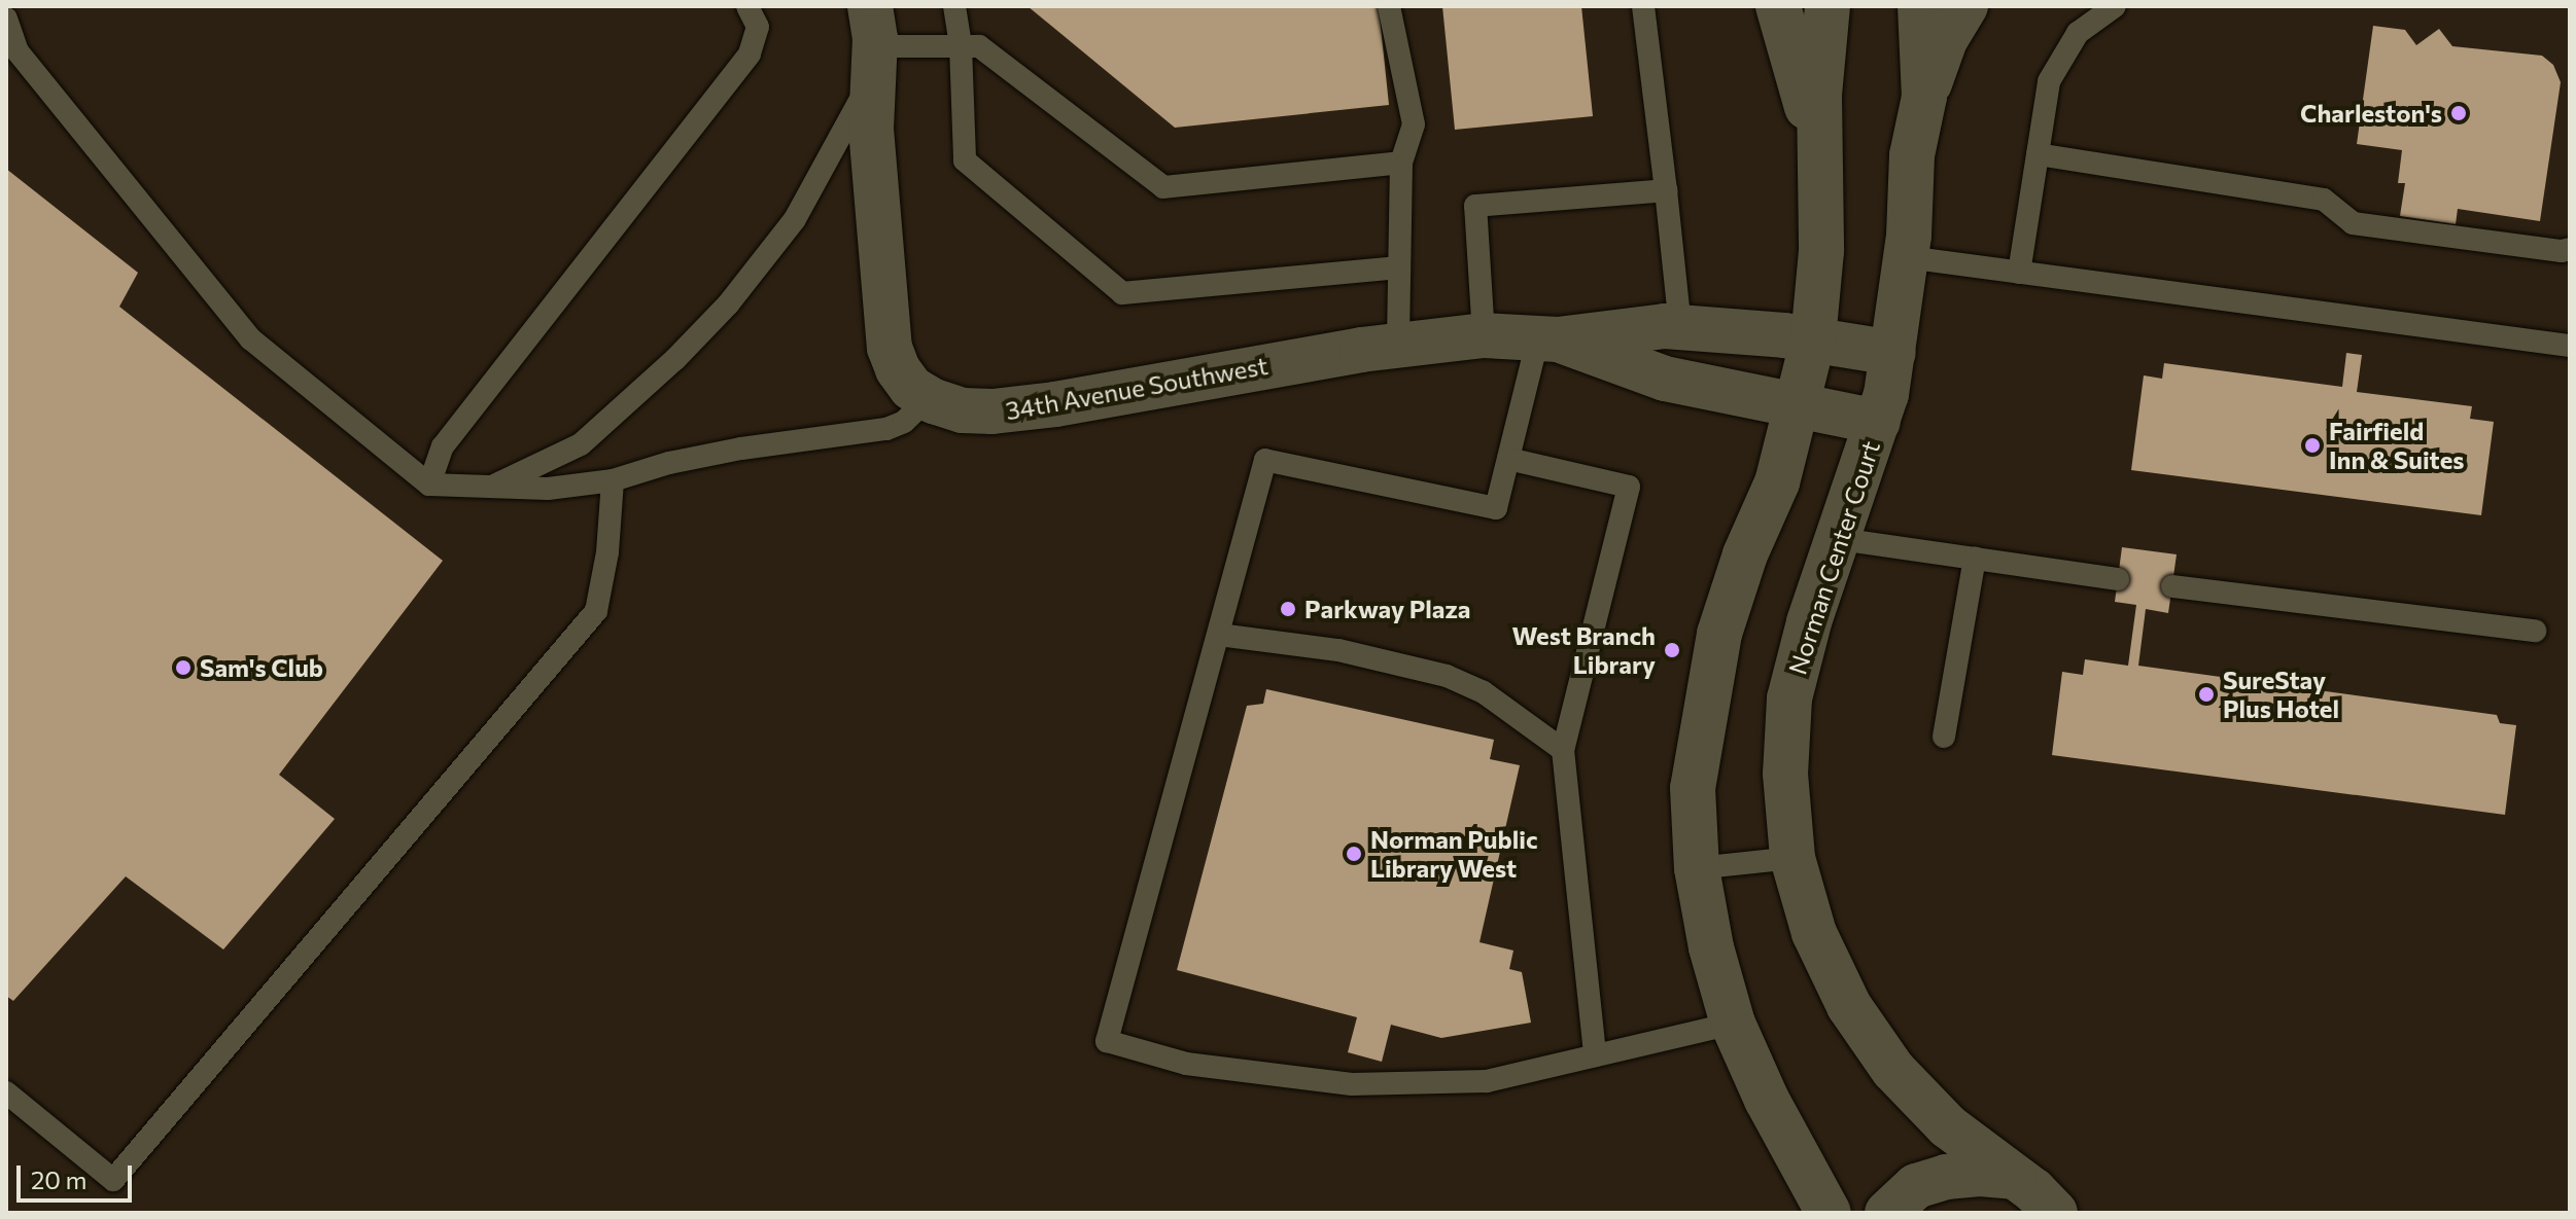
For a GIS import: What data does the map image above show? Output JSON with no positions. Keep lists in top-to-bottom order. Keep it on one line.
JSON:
{"streets":{"street":["34th Avenue Southwest","Norman Center Court"]},"crossings":[["34th Avenue Southwest","Norman Center Court"]],"places":["Charleston's","Fairfield Inn & Suites","Parkway Plaza","West Branch Library","Sam's Club","SureStay Plus Hotel","Norman Public Library West"],"scale_bar":"20 m"}
